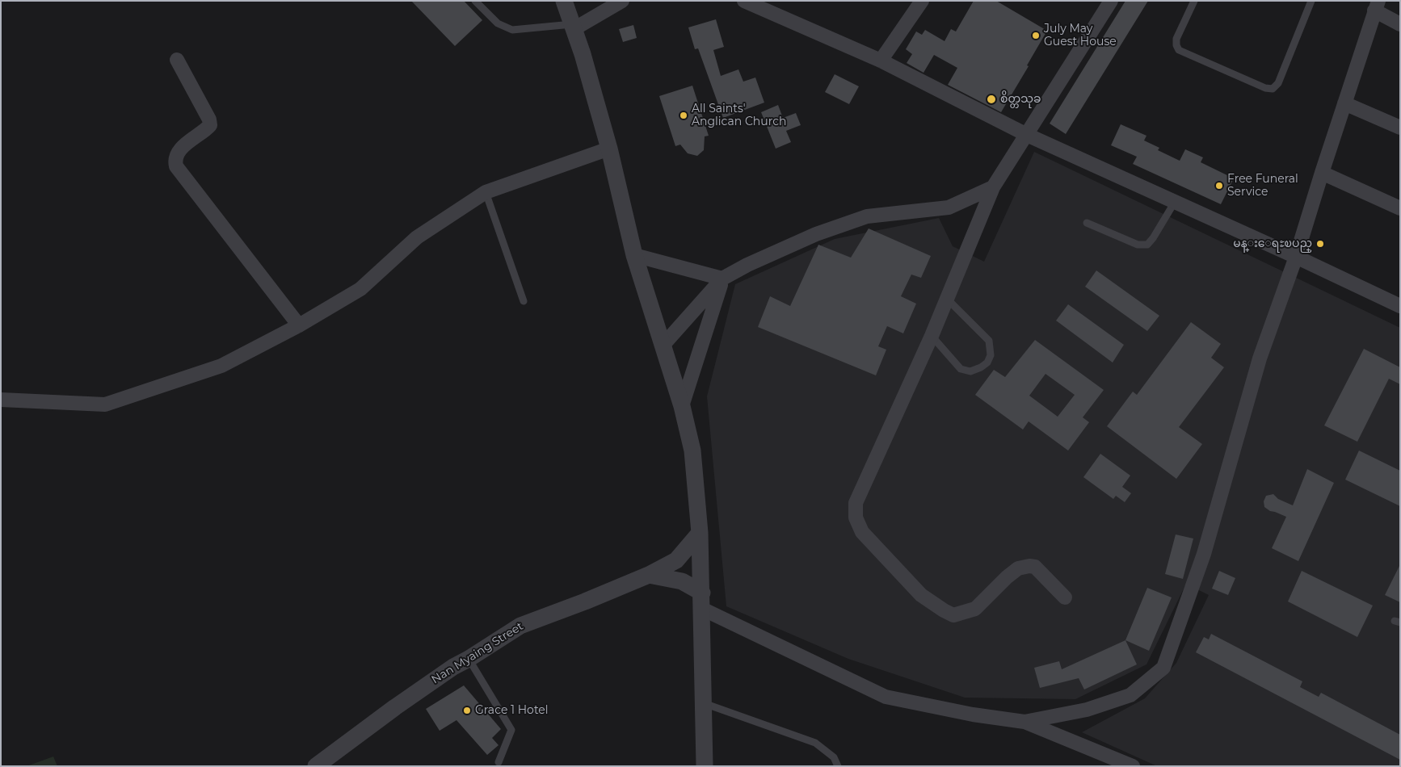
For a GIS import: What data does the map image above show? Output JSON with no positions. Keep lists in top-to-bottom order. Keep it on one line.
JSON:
{"streets":{"street":["Nan Myaing Street"]},"places":["July May Guest House","စိတ္တသုခ","All Saints' Anglican Church","Free Funeral Service","မန္းေရႊၿပည္","Grace 1 Hotel"]}
